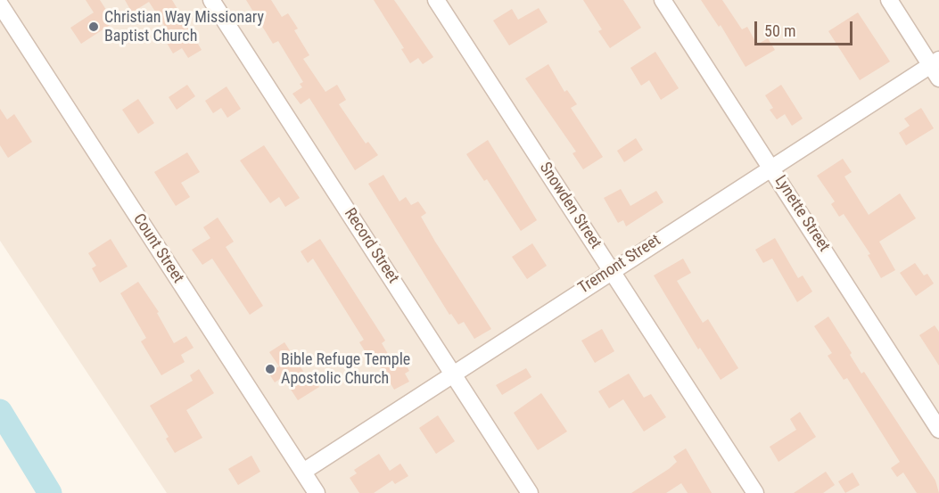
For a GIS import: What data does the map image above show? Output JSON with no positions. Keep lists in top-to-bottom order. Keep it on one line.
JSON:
{"streets":{"street":["Snowden Street","Lynette Street","Record Street","Count Street","Tremont Street"]},"crossings":[["Snowden Street","Tremont Street"],["Lynette Street","Tremont Street"],["Record Street","Tremont Street"],["Count Street","Tremont Street"]],"places":["Christian Way Missionary Baptist Church","Bible Refuge Temple Apostolic Church"],"scale_bar":"50 m"}
